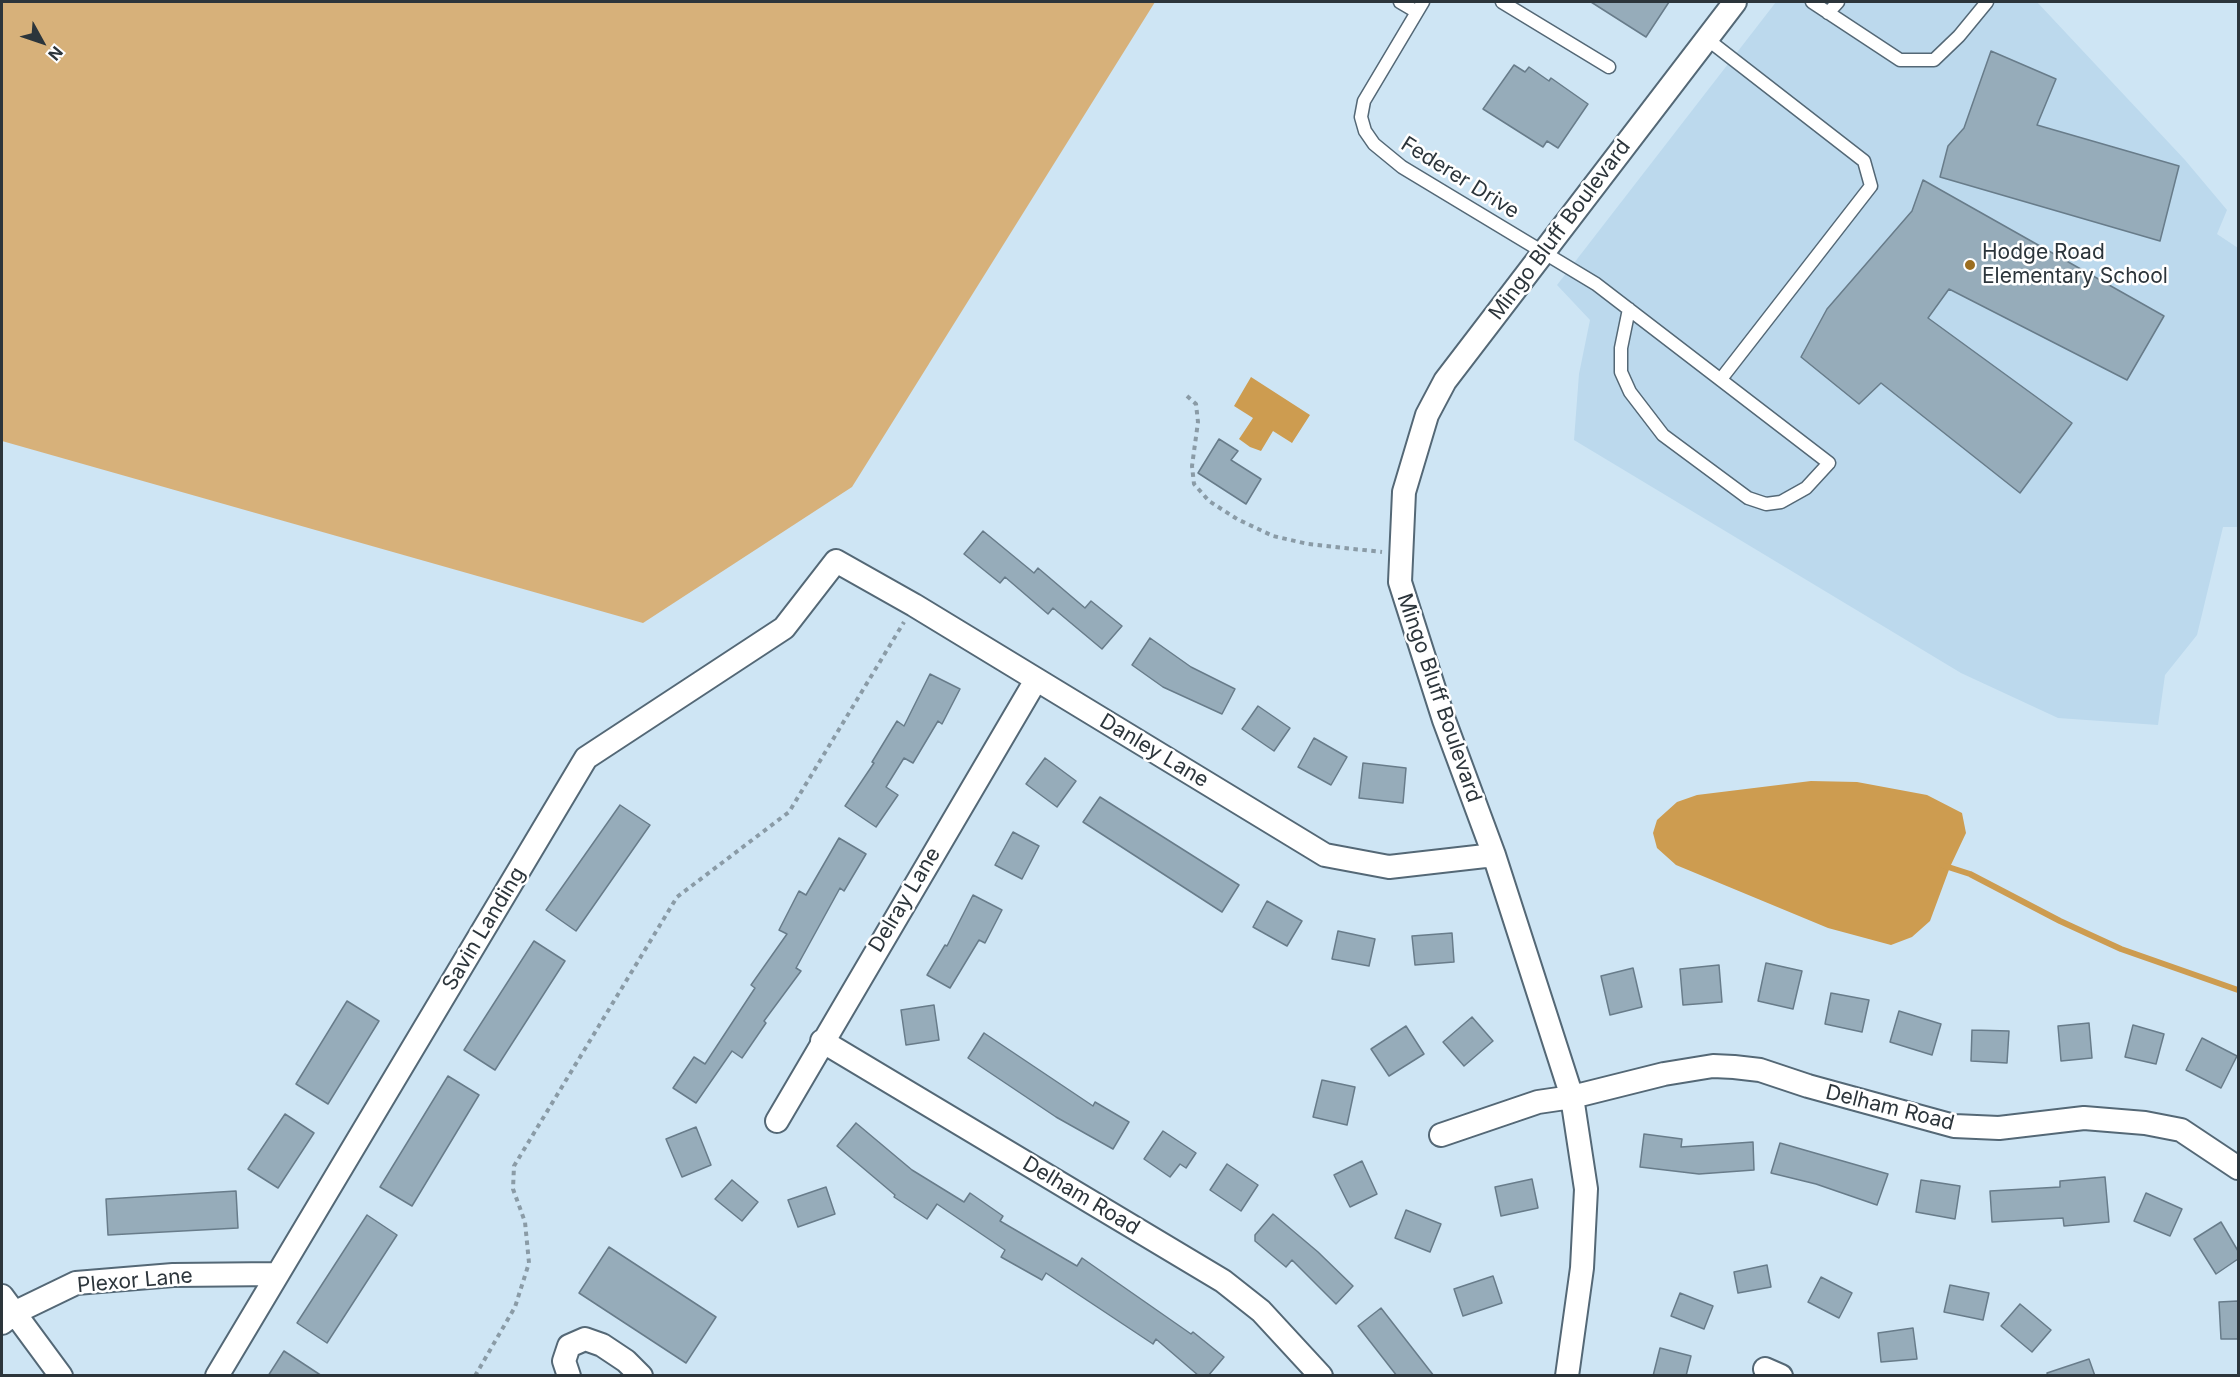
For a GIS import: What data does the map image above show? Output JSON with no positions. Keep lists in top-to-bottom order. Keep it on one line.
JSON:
{"streets":{"street":["Mingo Bluff Boulevard","Danley Lane","Delray Lane","Savin Landing","Delham Road","Plexor Lane"],"lane":["Federer Drive"]},"crossings":[["Federer Drive","Mingo Bluff Boulevard"],["Mingo Bluff Boulevard","Danley Lane"],["Mingo Bluff Boulevard","Delham Road"],["Danley Lane","Delray Lane"],["Danley Lane","Savin Landing"],["Delray Lane","Delham Road"],["Savin Landing","Plexor Lane"]],"places":["Hodge Road Elementary School"],"north":"bottom right"}
